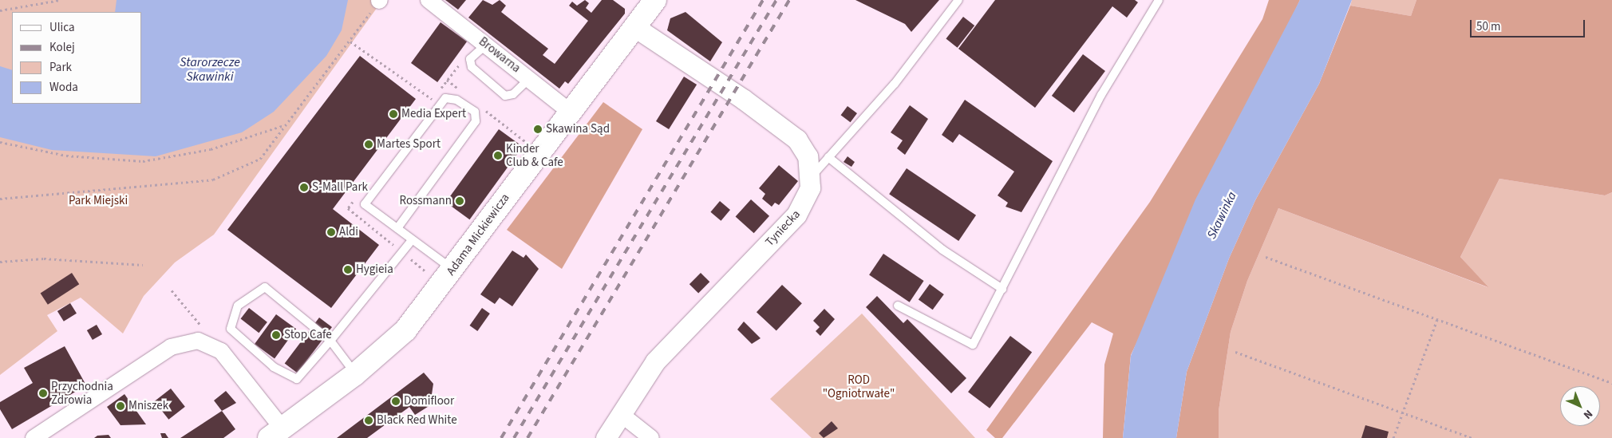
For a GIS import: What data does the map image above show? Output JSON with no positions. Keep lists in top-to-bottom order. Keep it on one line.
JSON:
{"streets":{"main road":["Adama Mickiewicza"],"street":["Browarna","Tyniecka"]},"crossings":[["Browarna","Adama Mickiewicza"],["Tyniecka","Adama Mickiewicza"]],"water":["Starorzecze Skawinki","Skawinka"],"parks":["Park Miejski","ROD \"Ogniotrwałe\""],"places":["Media Expert","Skawina Sąd","Martes Sport","Kinder Club & Cafe","S-Mall Park","Rossmann","Aldi","Hygieia","Stop Cafe","Przychodnia Zdrowia","Domifloor","Mniszek","Black Red White"],"legend":["Ulica","Kolej","Park","Woda"],"scale_bar":"50 m","north":"bottom right"}
